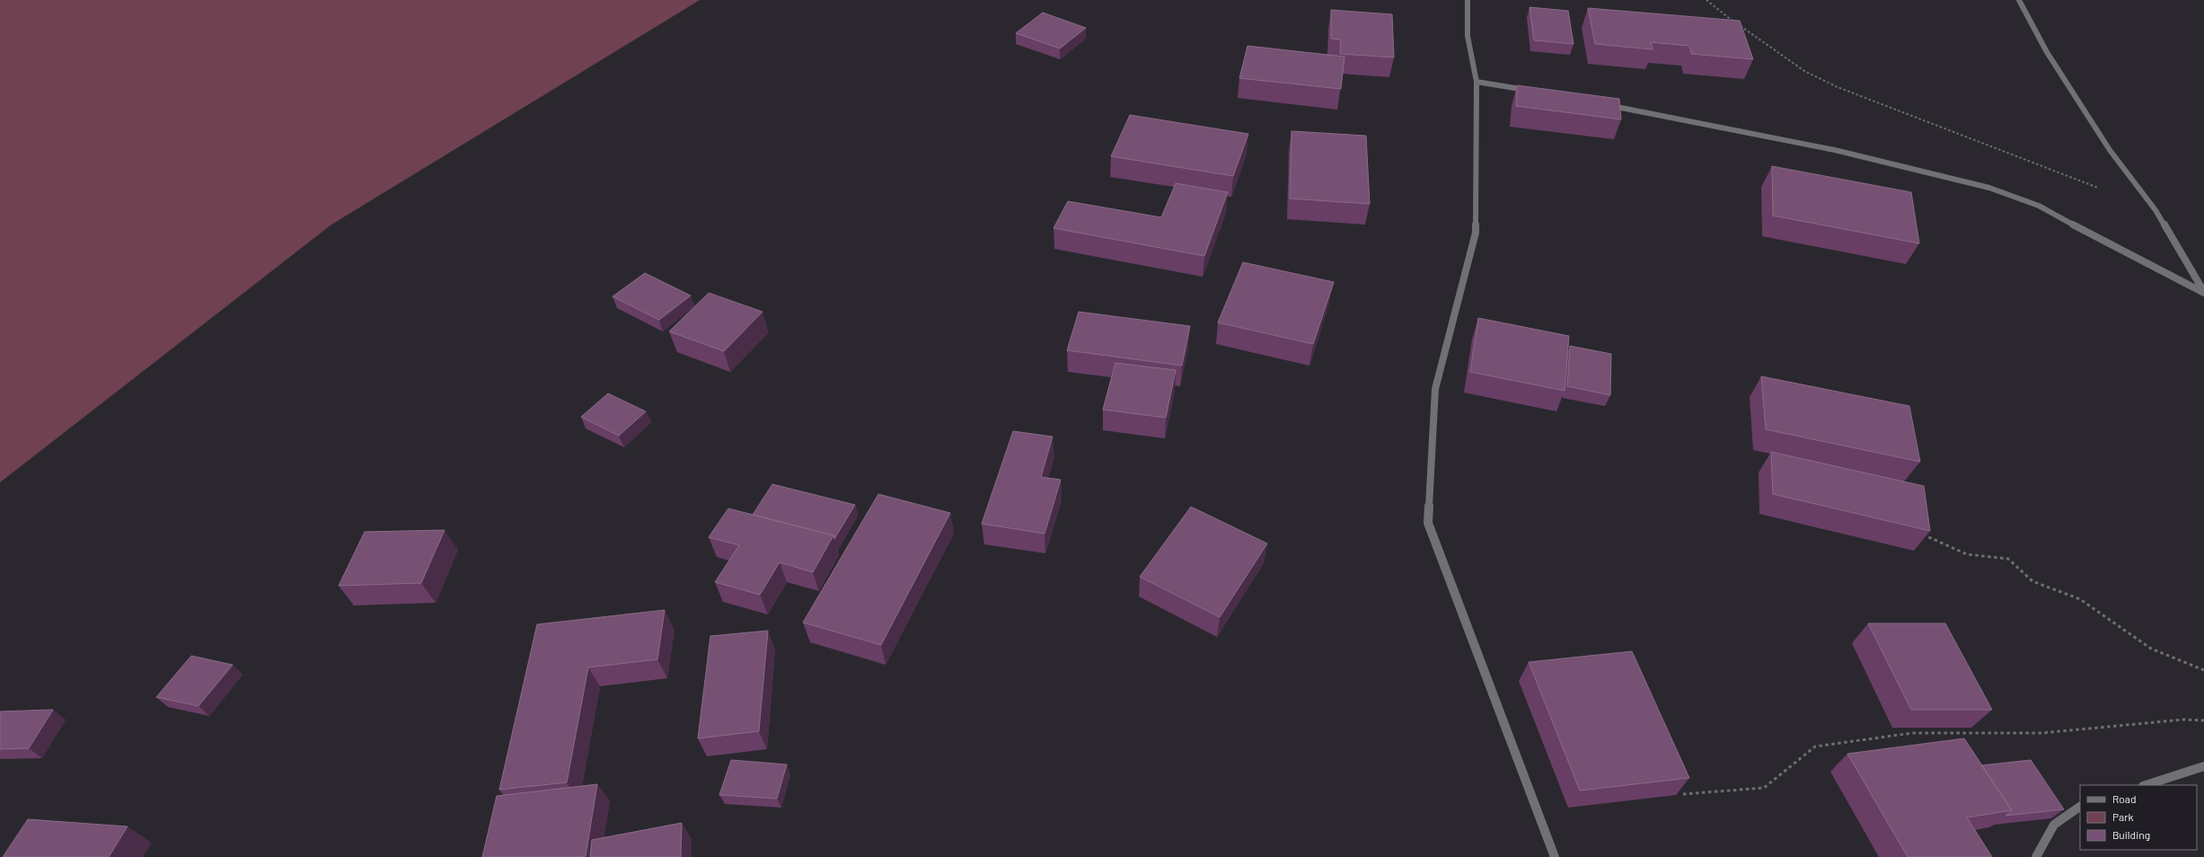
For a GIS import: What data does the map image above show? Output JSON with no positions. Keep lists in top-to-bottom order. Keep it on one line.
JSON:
{"legend":["Road","Park","Building"]}
